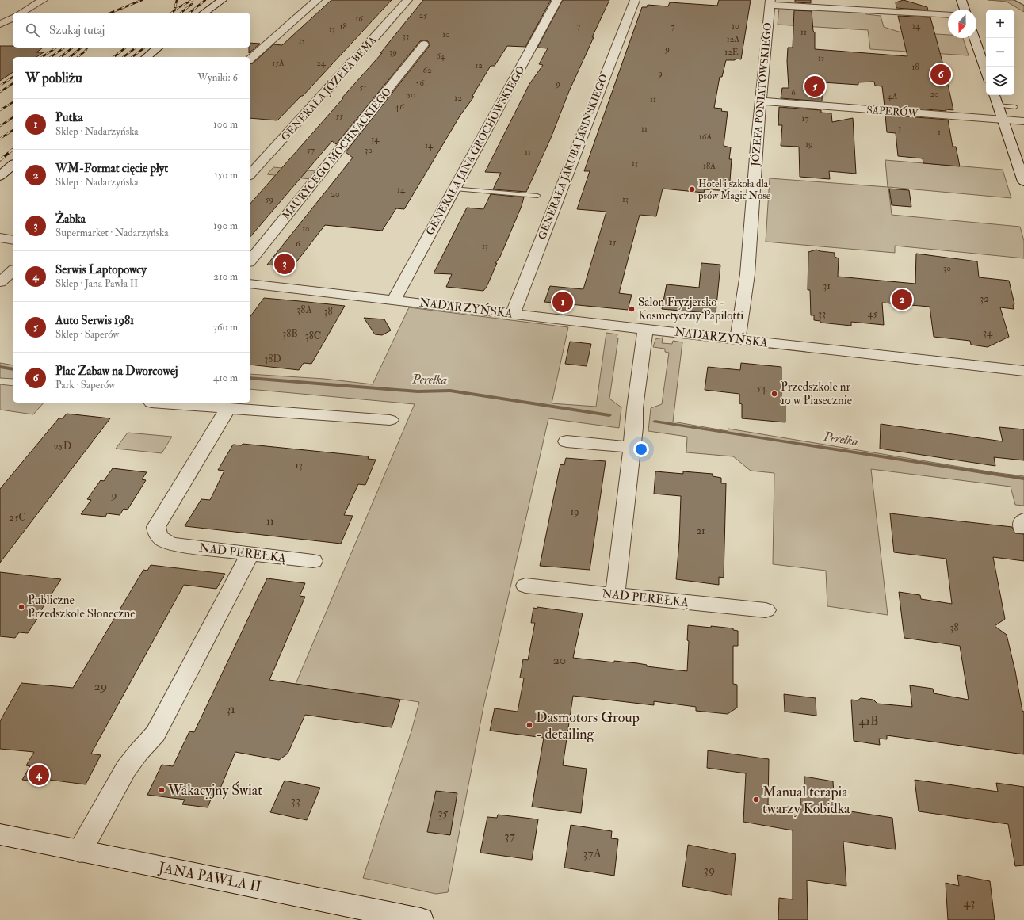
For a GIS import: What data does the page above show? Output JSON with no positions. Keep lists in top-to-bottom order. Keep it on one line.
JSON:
{"streets":{"street":["GENERAŁA JÓZEFA BEMA","JÓZEFA PONIATOWSKIEGO","SAPERÓW","GENERAŁA JANA GROCHOWSKIEGO","MAURYCEGO MOCHNACKIEGO","GENERAŁA JAKUBA JASIŃSKIEGO","NADARZYŃSKA","NAD PEREŁKĄ","JANA PAWŁA II"]},"crossings":[["JÓZEFA PONIATOWSKIEGO","SAPERÓW"],["JÓZEFA PONIATOWSKIEGO","NADARZYŃSKA"],["GENERAŁA JANA GROCHOWSKIEGO","NADARZYŃSKA"],["GENERAŁA JAKUBA JASIŃSKIEGO","NADARZYŃSKA"]],"water":["Perełka"],"places":["Hotel i szkoła dla psów Magic Nose","Salon Fryzjersko - Kosmetyczny Papilotti","Przedszkole nr 10 w Piasecznie","Publiczne Przedszkole Słoneczne","Dasmotors Group - detailing","Wakacyjny Świat","Manual terapia twarzy Kobidka"],"house_numbers":["25","16","7","10","14","18","7","13","11","10","33","12A","15","9","39","12E","64","13","15A","24","12","18","62","9","56","9","51","6","20","50","4A","12","11","46","55","17","3","11","1","16A","34","19","14","57","30","11","13","18A","14","20","59","13","10","15","6","13","30","31","32","38A","38","33","45","34","38B","38C","38D","54","25D","13","9","19","25C","11","21","38","20","29","31","41B","33","35","37","37A","39","43"],"north":"bottom","page":{"map_buttons":["+","−"],"search":"Szukaj tutaj","heading":["W pobliżu","Wyniki: 6"],"pins":["6","5","3","2","1","4"],"list":[{"mark":"1","name":"Putka","note":"Sklep · Nadarzyńska","value":"100 m"},{"mark":"2","name":"WM-Format cięcie płyt","note":"Sklep · Nadarzyńska","value":"150 m"},{"mark":"3","name":"Żabka","note":"Supermarket · Nadarzyńska","value":"190 m"},{"mark":"4","name":"Serwis Laptopowcy","note":"Sklep · Jana Pawła II","value":"210 m"},{"mark":"5","name":"Auto Serwis 1981","note":"Sklep · Saperów","value":"360 m"},{"mark":"6","name":"Plac Zabaw na Dworcowej","note":"Park · Saperów","value":"410 m"}]}}
